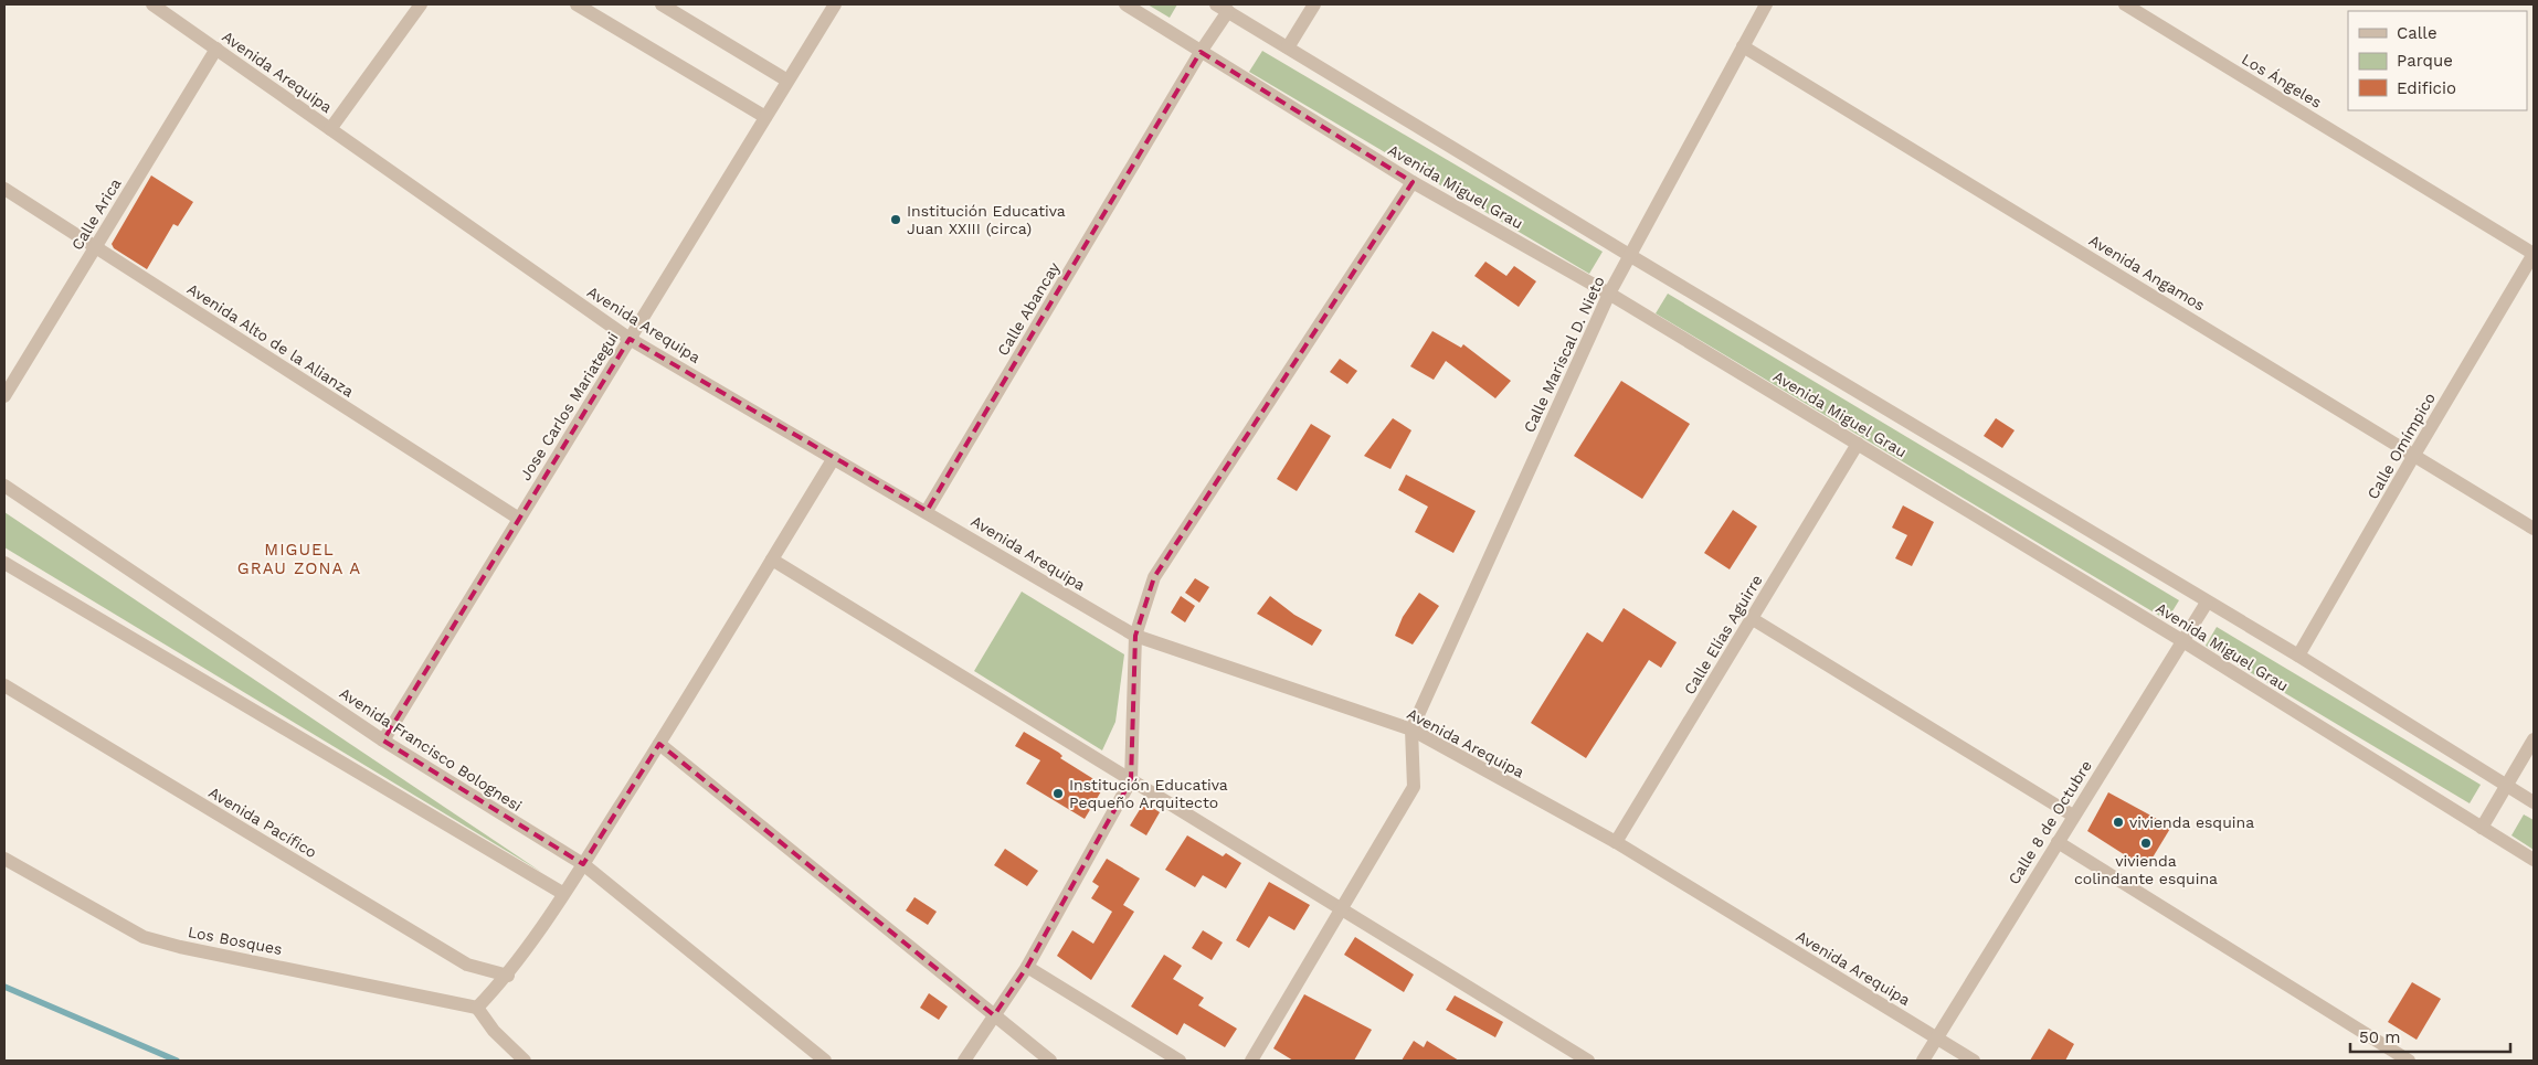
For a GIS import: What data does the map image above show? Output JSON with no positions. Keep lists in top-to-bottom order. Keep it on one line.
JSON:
{"streets":{"street":["Avenida Arequipa","Los Ángeles","Avenida Miguel Grau","Calle Arica","Avenida Angamos","Calle Abancay","Avenida Alto de la Alianza","Calle Mariscal D. Nieto","Jose Carlos Mariategui","Calle Omímpico","Calle Elías Aguirre","Avenida Francisco Bolognesi","Avenida Pacífico","Calle 8 de Octubre","Los Bosques"]},"crossings":[["Avenida Arequipa","Calle Arica"],["Avenida Arequipa","Calle Abancay"],["Avenida Arequipa","Calle Mariscal D. Nieto"],["Avenida Arequipa","Jose Carlos Mariategui"],["Avenida Arequipa","Calle Elías Aguirre"],["Avenida Arequipa","Calle 8 de Octubre"],["Los Ángeles","Calle Omímpico"],["Avenida Miguel Grau","Calle Abancay"],["Avenida Miguel Grau","Calle Mariscal D. Nieto"],["Avenida Miguel Grau","Calle Omímpico"],["Avenida Miguel Grau","Calle Elías Aguirre"],["Avenida Miguel Grau","Calle 8 de Octubre"],["Calle Arica","Avenida Alto de la Alianza"],["Avenida Angamos","Calle Mariscal D. Nieto"],["Avenida Angamos","Calle Omímpico"],["Avenida Alto de la Alianza","Jose Carlos Mariategui"],["Jose Carlos Mariategui","Avenida Francisco Bolognesi"]],"districts":["MIGUEL GRAU ZONA A"],"places":["Institución Educativa Juan XXIII (circa)","Institución Educativa Pequeño Arquitecto","vivienda esquina","vivienda colindante esquina"],"legend":["Calle","Parque","Edificio"],"scale_bar":"50 m"}
